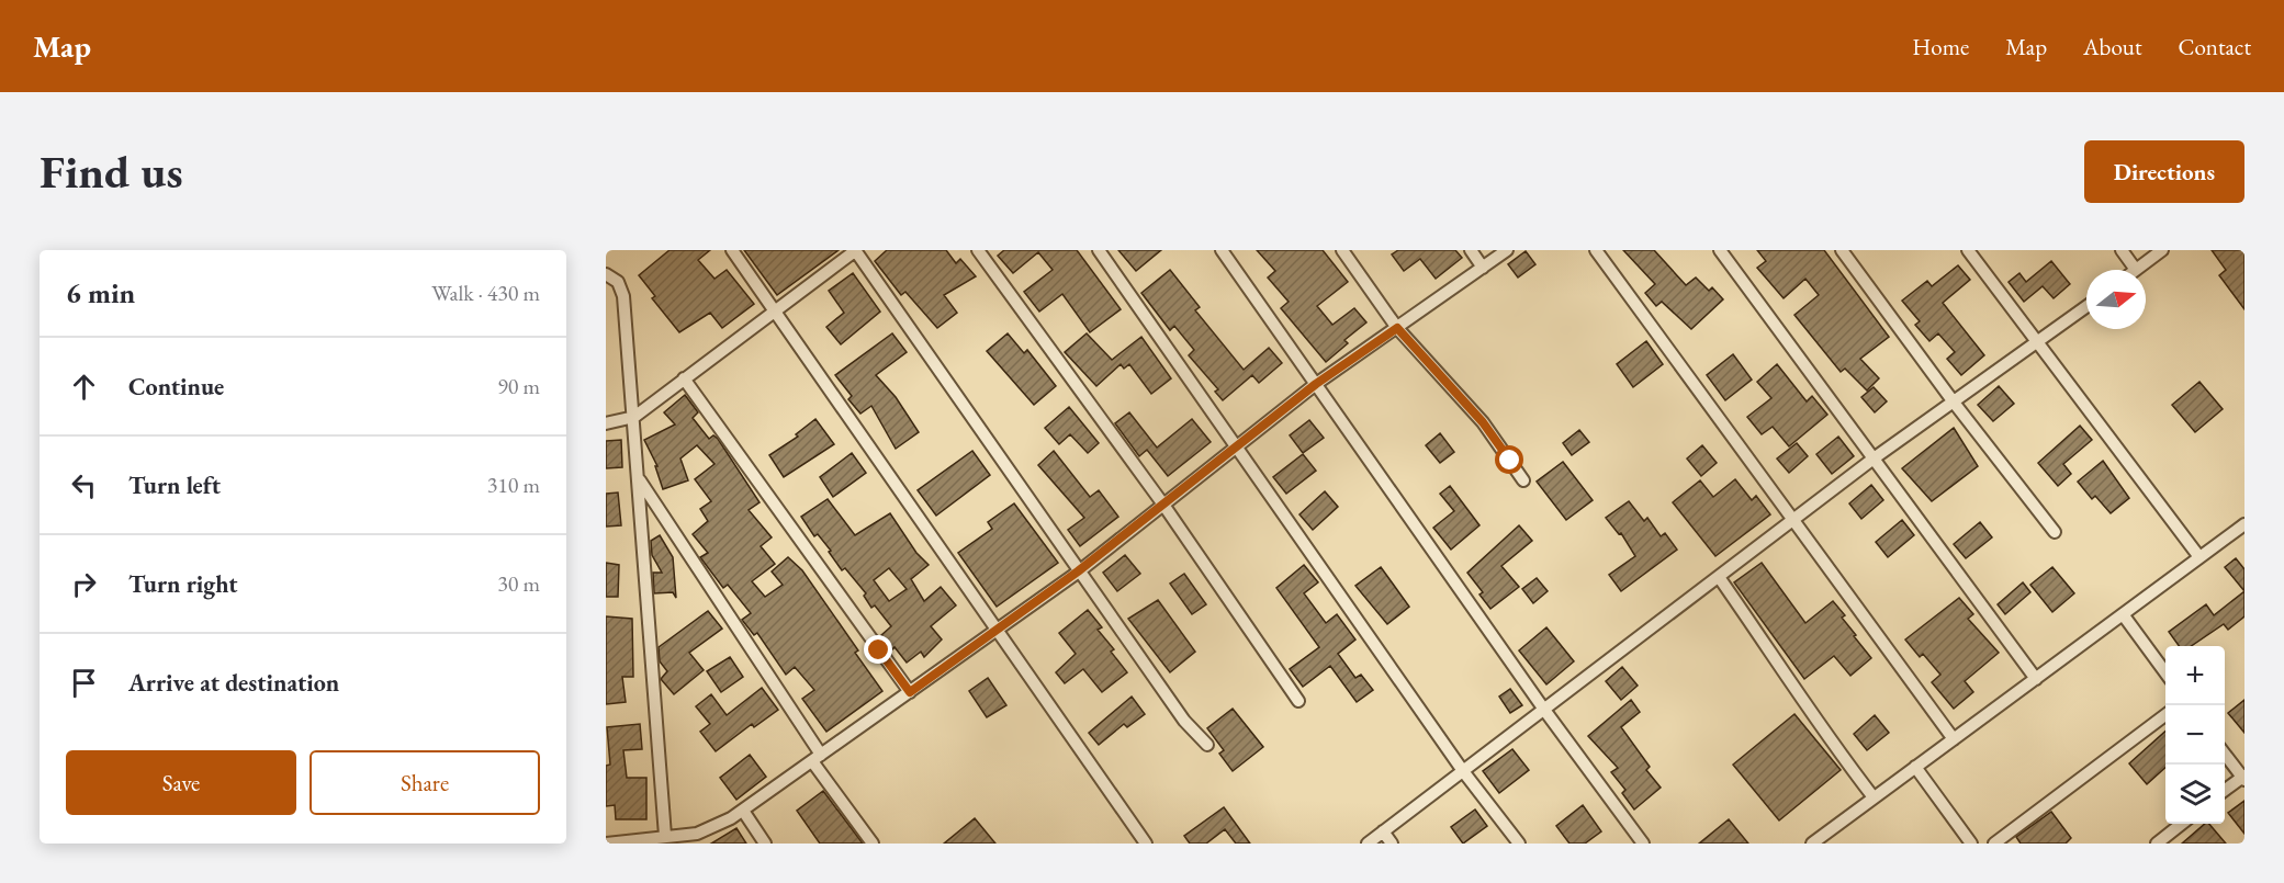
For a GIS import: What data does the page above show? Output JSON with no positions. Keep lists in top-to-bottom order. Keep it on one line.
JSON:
{"north":"right","page":{"header":"Map","nav":["Home","Map","About","Contact"],"buttons":["Directions",["Save","Share"]],"title":"Find us","heading":["6 min","Walk · 430 m"],"list":[["Continue","90 m"],["Turn left","310 m"],["Turn right","30 m"],"Arrive at destination"],"map_buttons":["+","−"]}}
